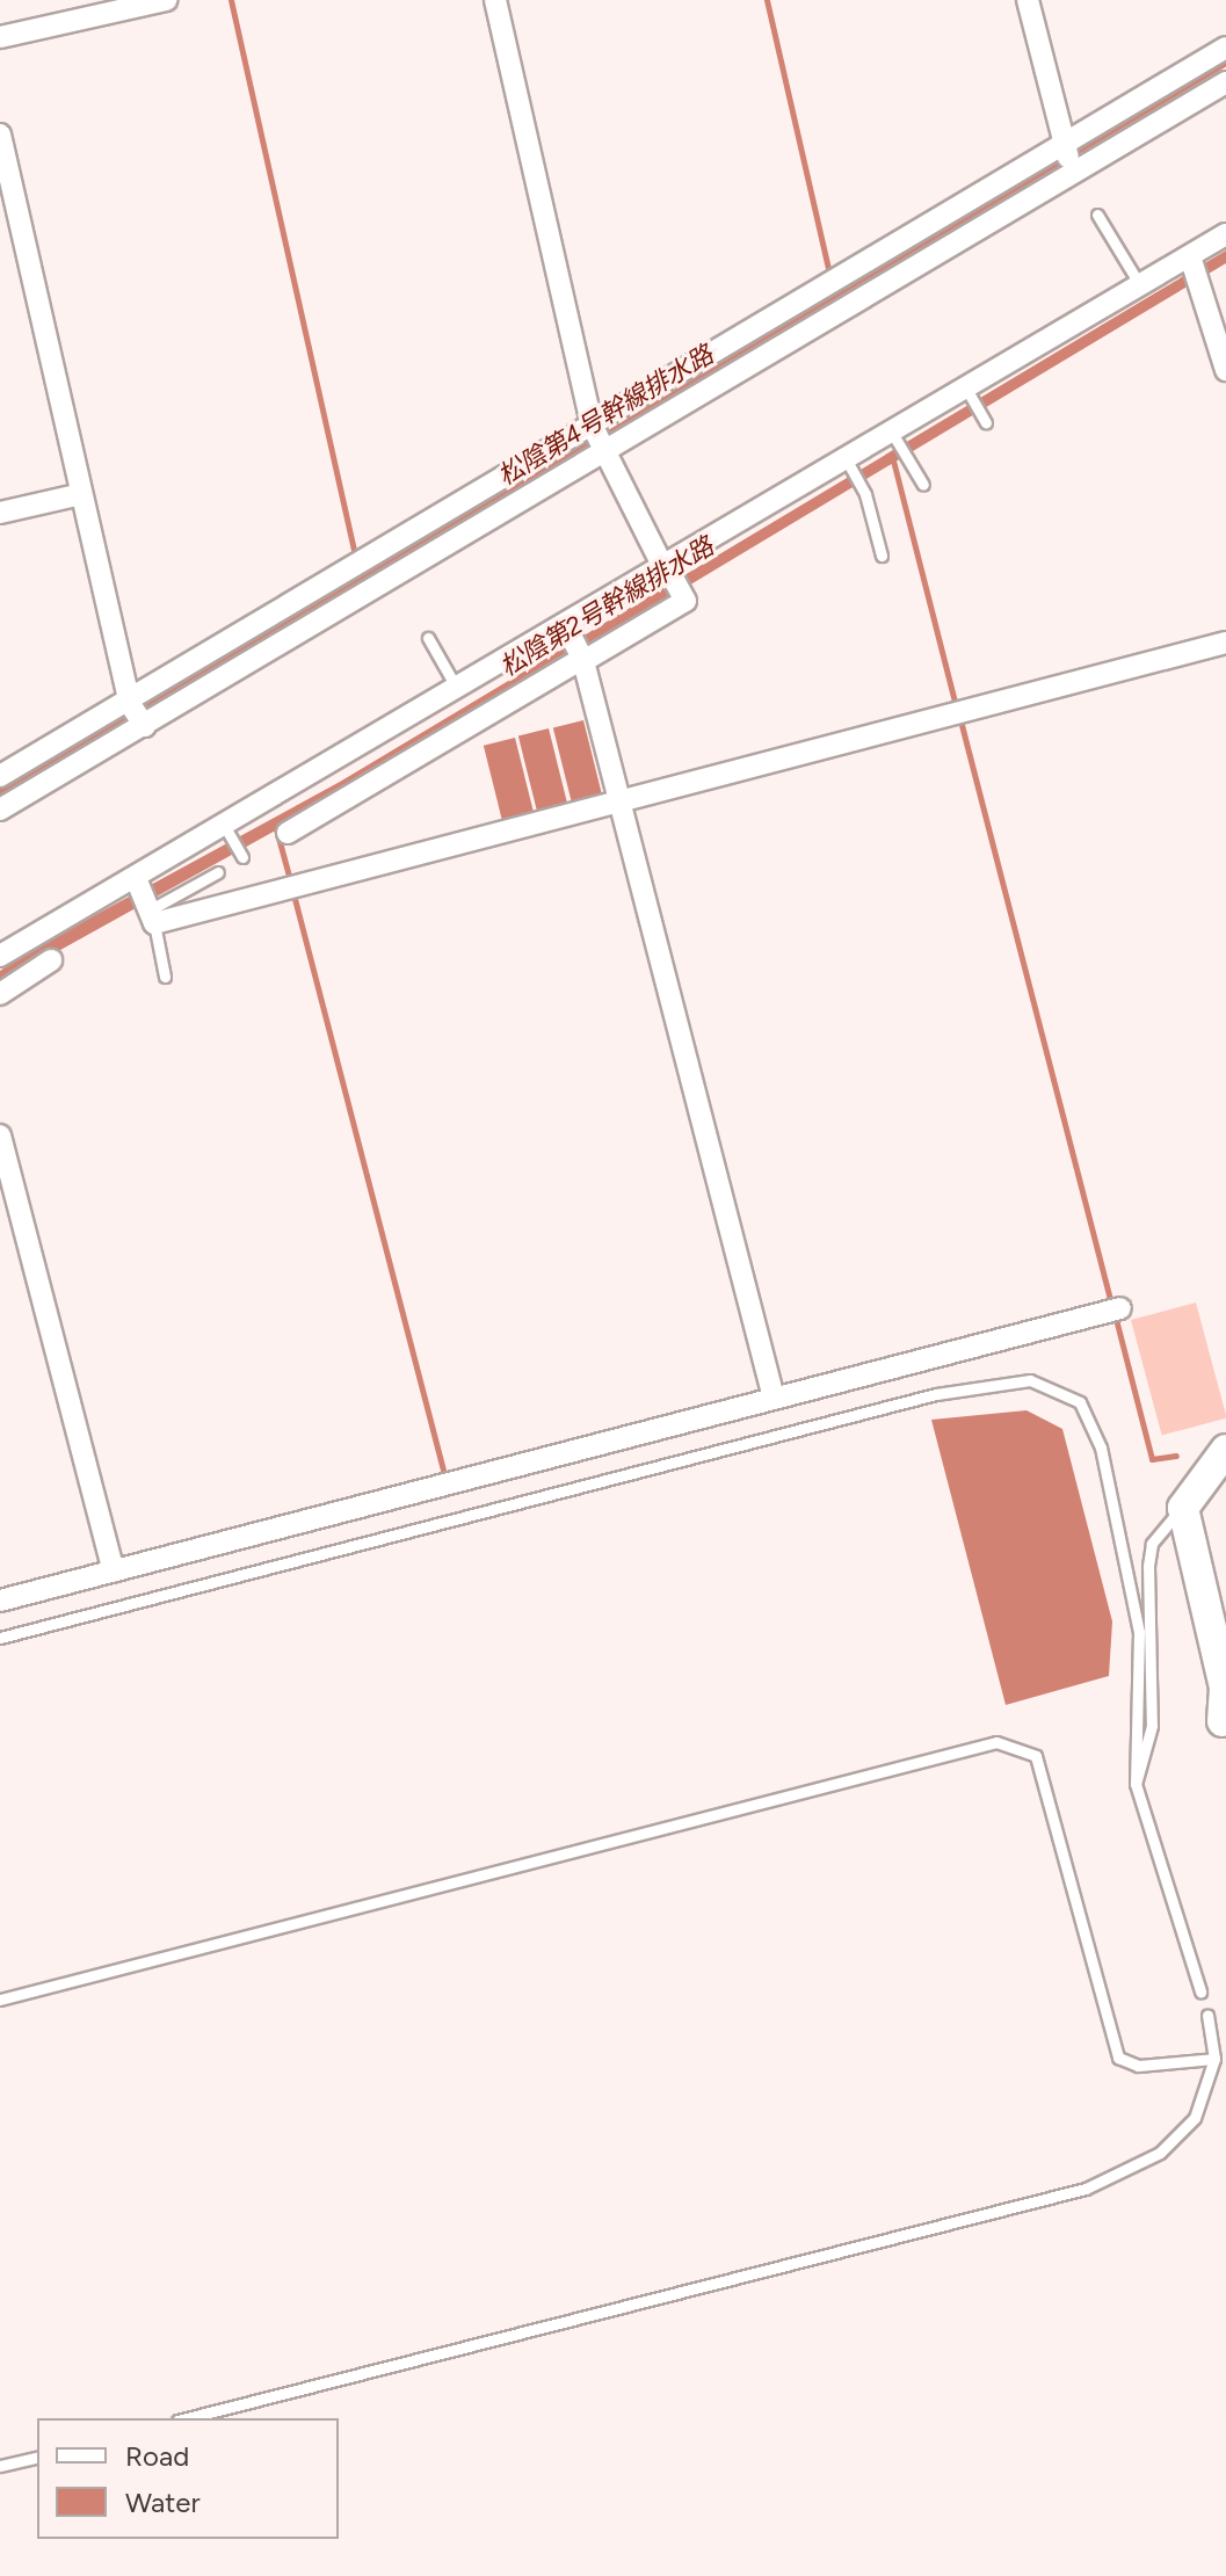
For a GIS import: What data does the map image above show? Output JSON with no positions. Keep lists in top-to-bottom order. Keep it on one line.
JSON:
{"water":["松陰第4号幹線排水路","松陰第2号幹線排水路"],"legend":["Road","Water"]}
